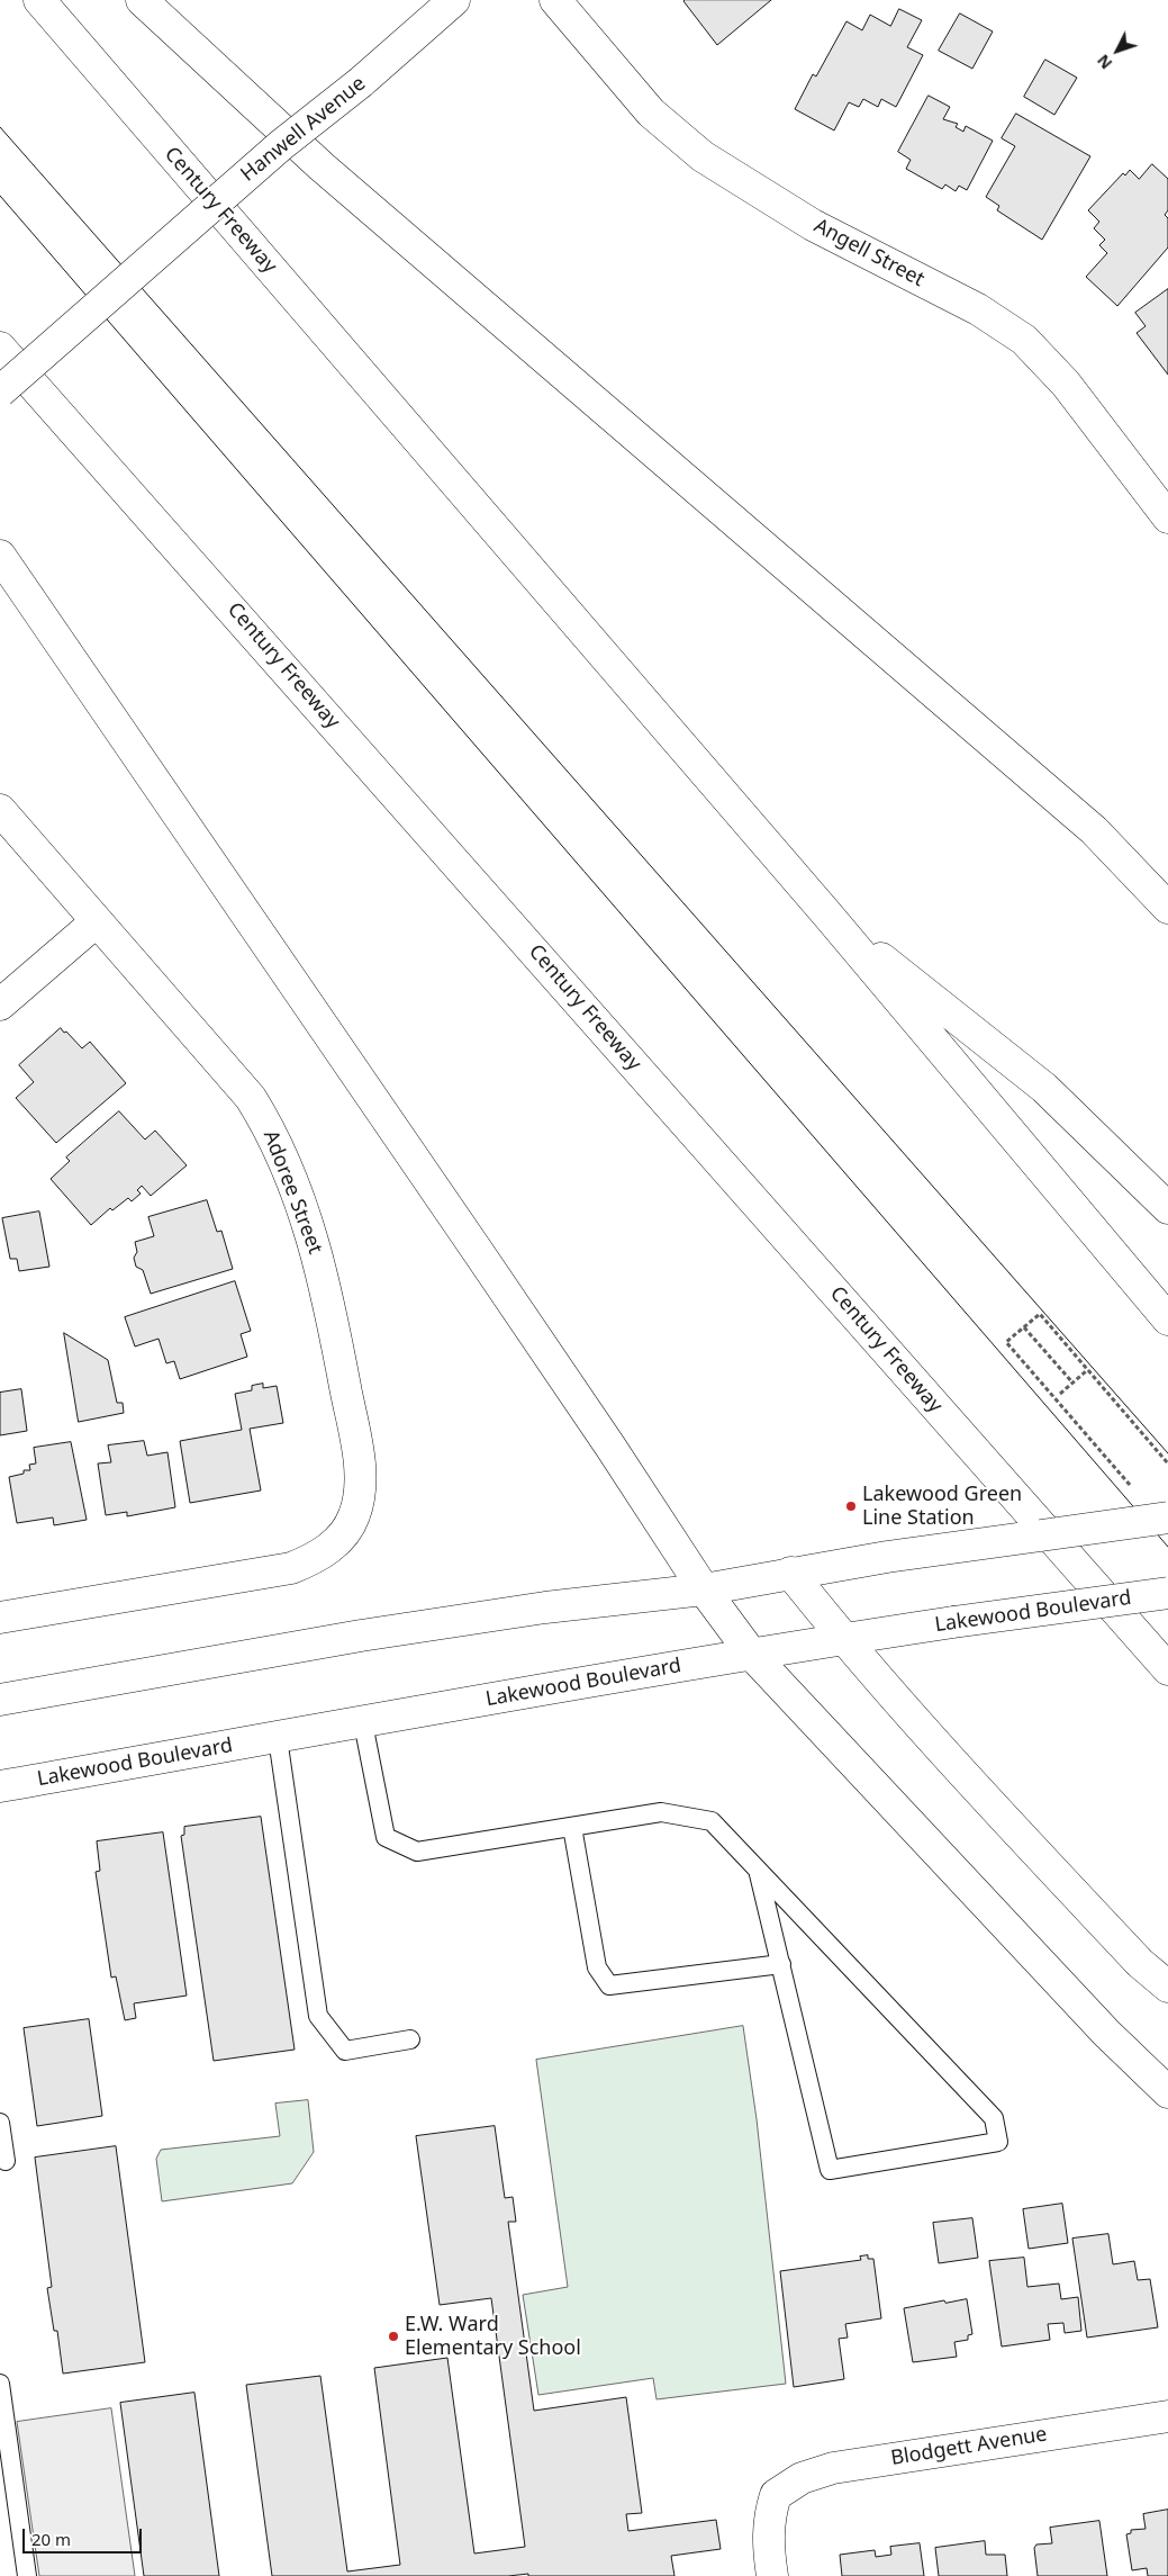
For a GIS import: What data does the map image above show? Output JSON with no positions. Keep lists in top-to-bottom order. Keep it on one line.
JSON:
{"streets":{"main road":["Hanwell Avenue","Century Freeway","Angell Street","Adoree Street","Lakewood Boulevard","Blodgett Avenue"]},"places":["Lakewood Green Line Station","E.W. Ward Elementary School"],"scale_bar":"20 m","north":"bottom left"}
